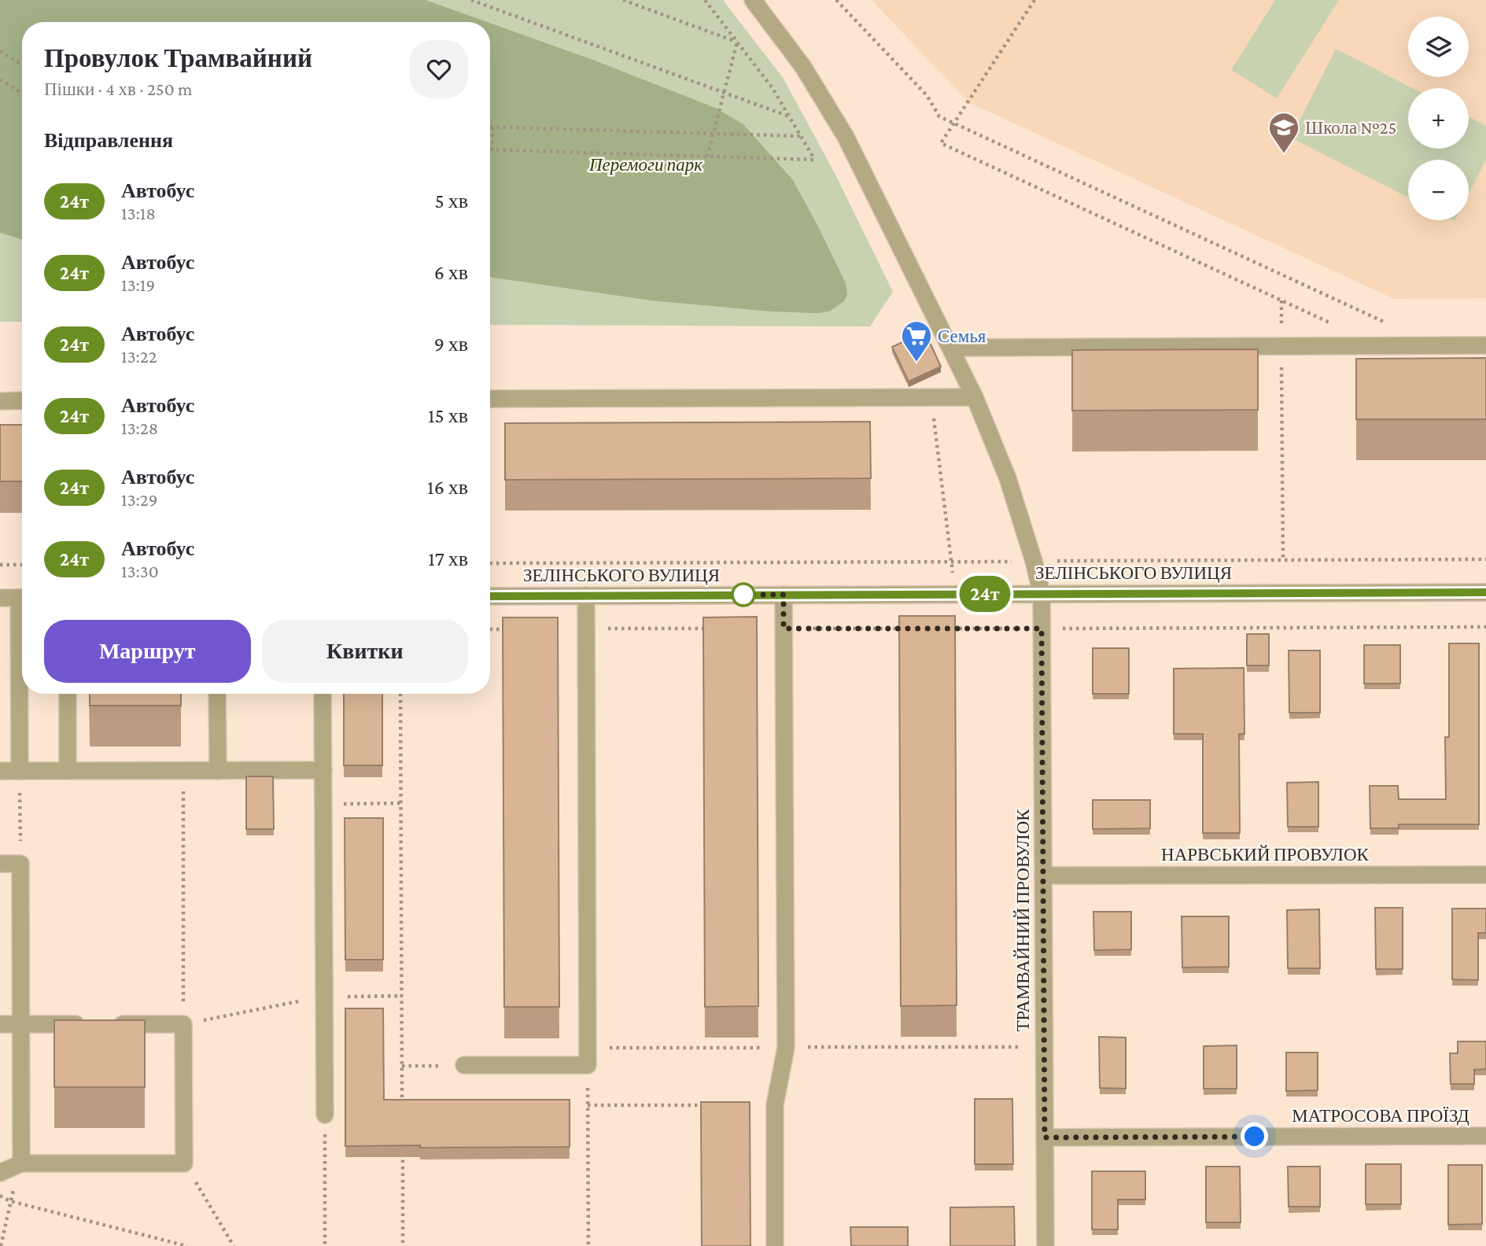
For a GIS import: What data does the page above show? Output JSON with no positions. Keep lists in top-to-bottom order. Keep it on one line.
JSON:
{"streets":{"street":["ЗЕЛІНСЬКОГО ВУЛИЦЯ","НАРВСЬКИЙ ПРОВУЛОК","ТРАМВАЙНИЙ ПРОВУЛОК","МАТРОСОВА ПРОЇЗД"]},"crossings":[["ЗЕЛІНСЬКОГО ВУЛИЦЯ","ТРАМВАЙНИЙ ПРОВУЛОК"],["НАРВСЬКИЙ ПРОВУЛОК","ТРАМВАЙНИЙ ПРОВУЛОК"],["ТРАМВАЙНИЙ ПРОВУЛОК","МАТРОСОВА ПРОЇЗД"]],"parks":["Перемоги парк"],"places":{"school or university":["Школа №25"],"supermarket":["Семья"]},"lines":["bus line 24т"],"page":{"on_map":"24т","map_buttons":["+","−"],"heading":[["Провулок Трамвайний","Пішки · 4 хв · 250 m"],"Відправлення"],"list":[{"mark":"24т","name":"Автобус","note":"13:18","value":"5 хв"},{"mark":"24т","name":"Автобус","note":"13:19","value":"6 хв"},{"mark":"24т","name":"Автобус","note":"13:22","value":"9 хв"},{"mark":"24т","name":"Автобус","note":"13:28","value":"15 хв"},{"mark":"24т","name":"Автобус","note":"13:29","value":"16 хв"},{"mark":"24т","name":"Автобус","note":"13:30","value":"17 хв"}],"buttons":["Маршрут","Квитки"]}}
